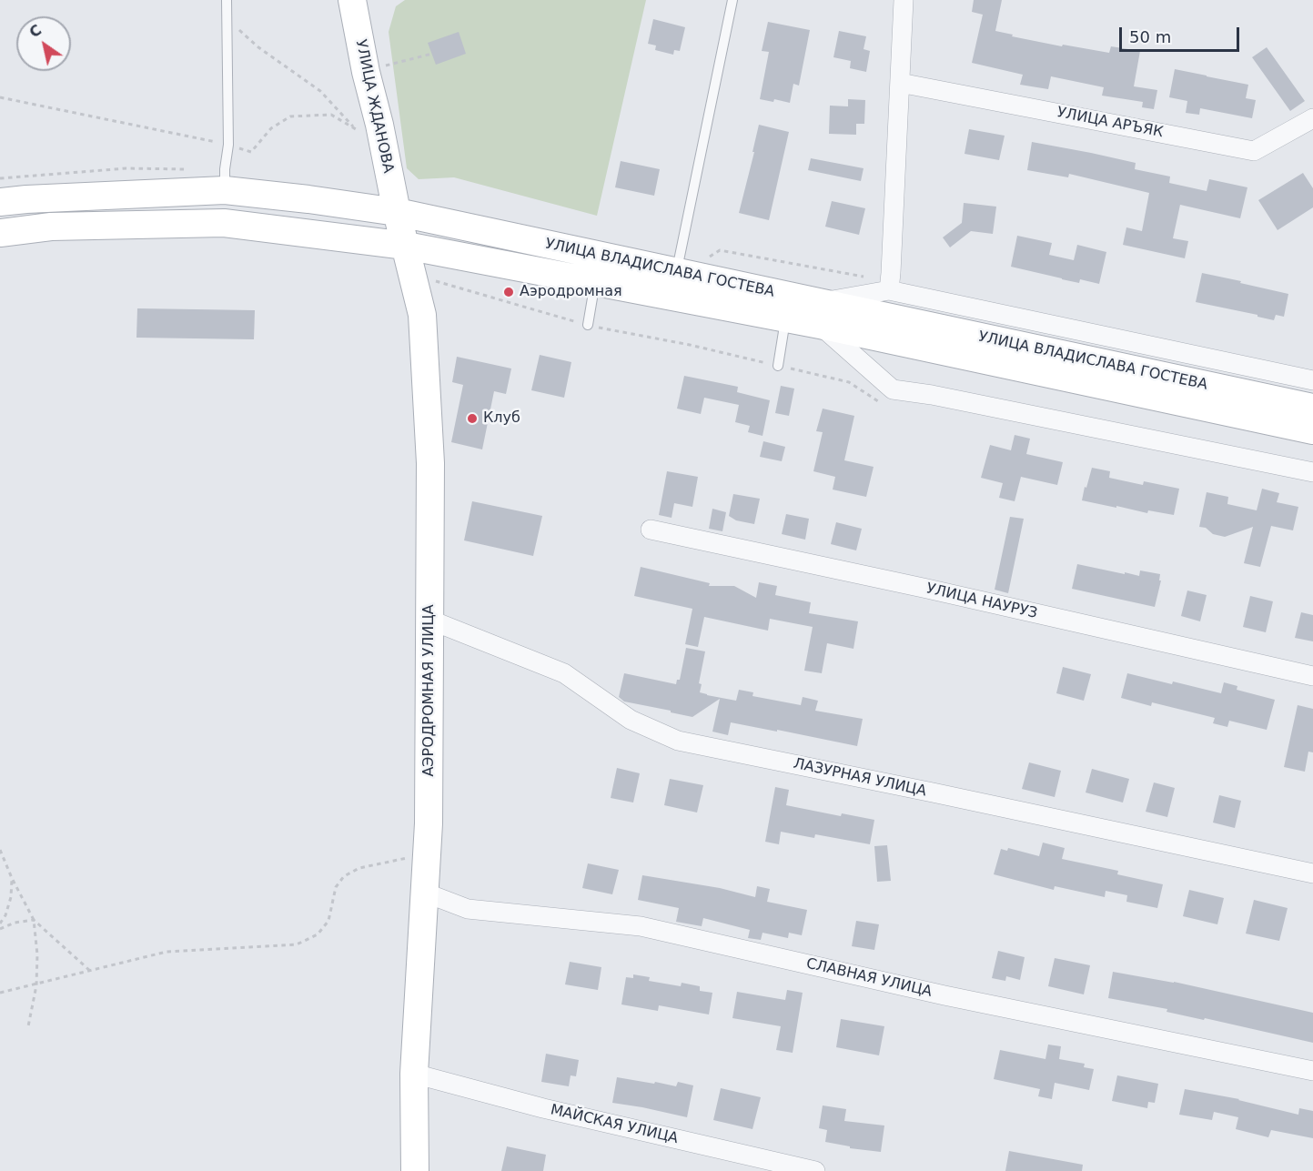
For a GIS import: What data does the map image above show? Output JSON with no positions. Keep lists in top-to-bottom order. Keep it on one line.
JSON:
{"streets":{"main road":["УЛИЦА ЖДАНОВА","УЛИЦА ВЛАДИСЛАВА ГОСТЕВА","АЭРОДРОМНАЯ УЛИЦА"],"street":["УЛИЦА АРЪЯК","УЛИЦА НАУРУЗ","ЛАЗУРНАЯ УЛИЦА","СЛАВНАЯ УЛИЦА","МАЙСКАЯ УЛИЦА"]},"crossings":[["УЛИЦА ЖДАНОВА","УЛИЦА ВЛАДИСЛАВА ГОСТЕВА"],["УЛИЦА ЖДАНОВА","АЭРОДРОМНАЯ УЛИЦА"],["УЛИЦА ВЛАДИСЛАВА ГОСТЕВА","АЭРОДРОМНАЯ УЛИЦА"],["АЭРОДРОМНАЯ УЛИЦА","ЛАЗУРНАЯ УЛИЦА"],["АЭРОДРОМНАЯ УЛИЦА","СЛАВНАЯ УЛИЦА"],["АЭРОДРОМНАЯ УЛИЦА","МАЙСКАЯ УЛИЦА"]],"places":["Аэродромная","Клуб"],"scale_bar":"50 m","north":"top left"}
